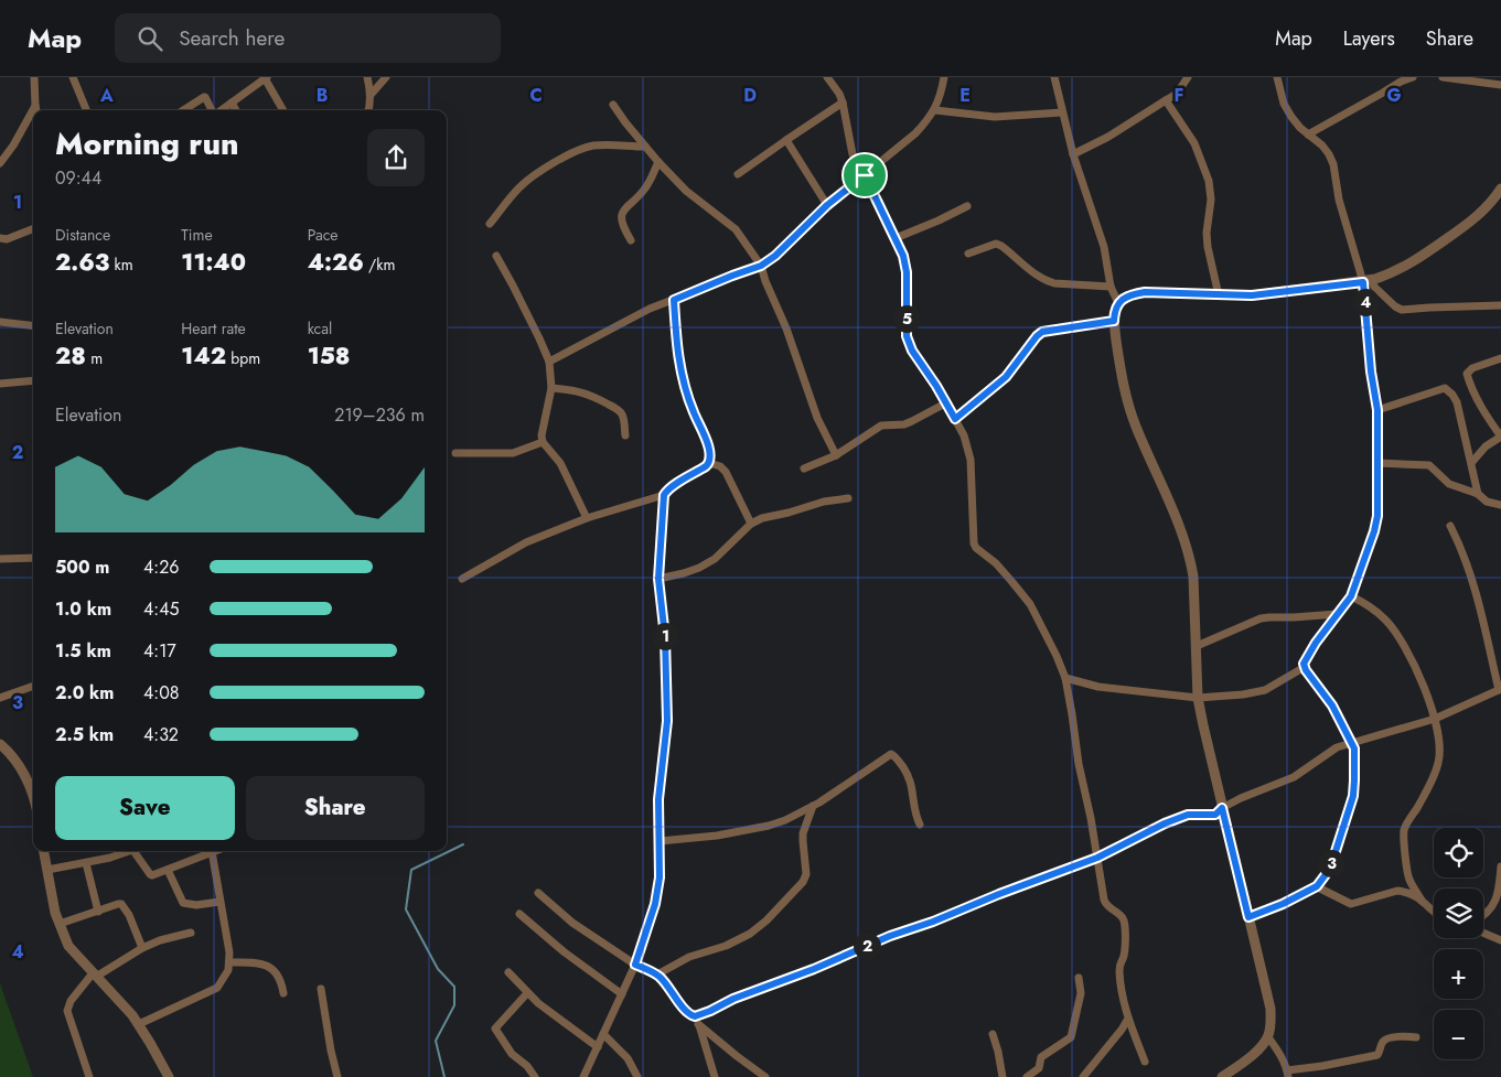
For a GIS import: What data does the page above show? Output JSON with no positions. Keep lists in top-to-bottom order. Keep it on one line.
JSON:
{"page":{"header":"Map","search":"Search here","nav":["Map","Layers","Share"],"heading":["Morning run","09:44"],"stats":[["Distance","2.63 km"],["Time","11:40"],["Pace","4:26 /km"],["Elevation","28 m"],["Heart rate","142 bpm"],["kcal","158"]],"pins":["4","5","1","3","2"],"chart":["Elevation","219–236 m"],"list":[{"name":"500 m","note":"4:26"},{"name":"1.0 km","note":"4:45"},{"name":"1.5 km","note":"4:17"},{"name":"2.0 km","note":"4:08"},{"name":"2.5 km","note":"4:32"}],"buttons":["Save","Share"],"map_buttons":["+","−"]},"grid":{"columns":["A","B","C","D","E","F","G"],"rows":["1","2","3","4"]}}
